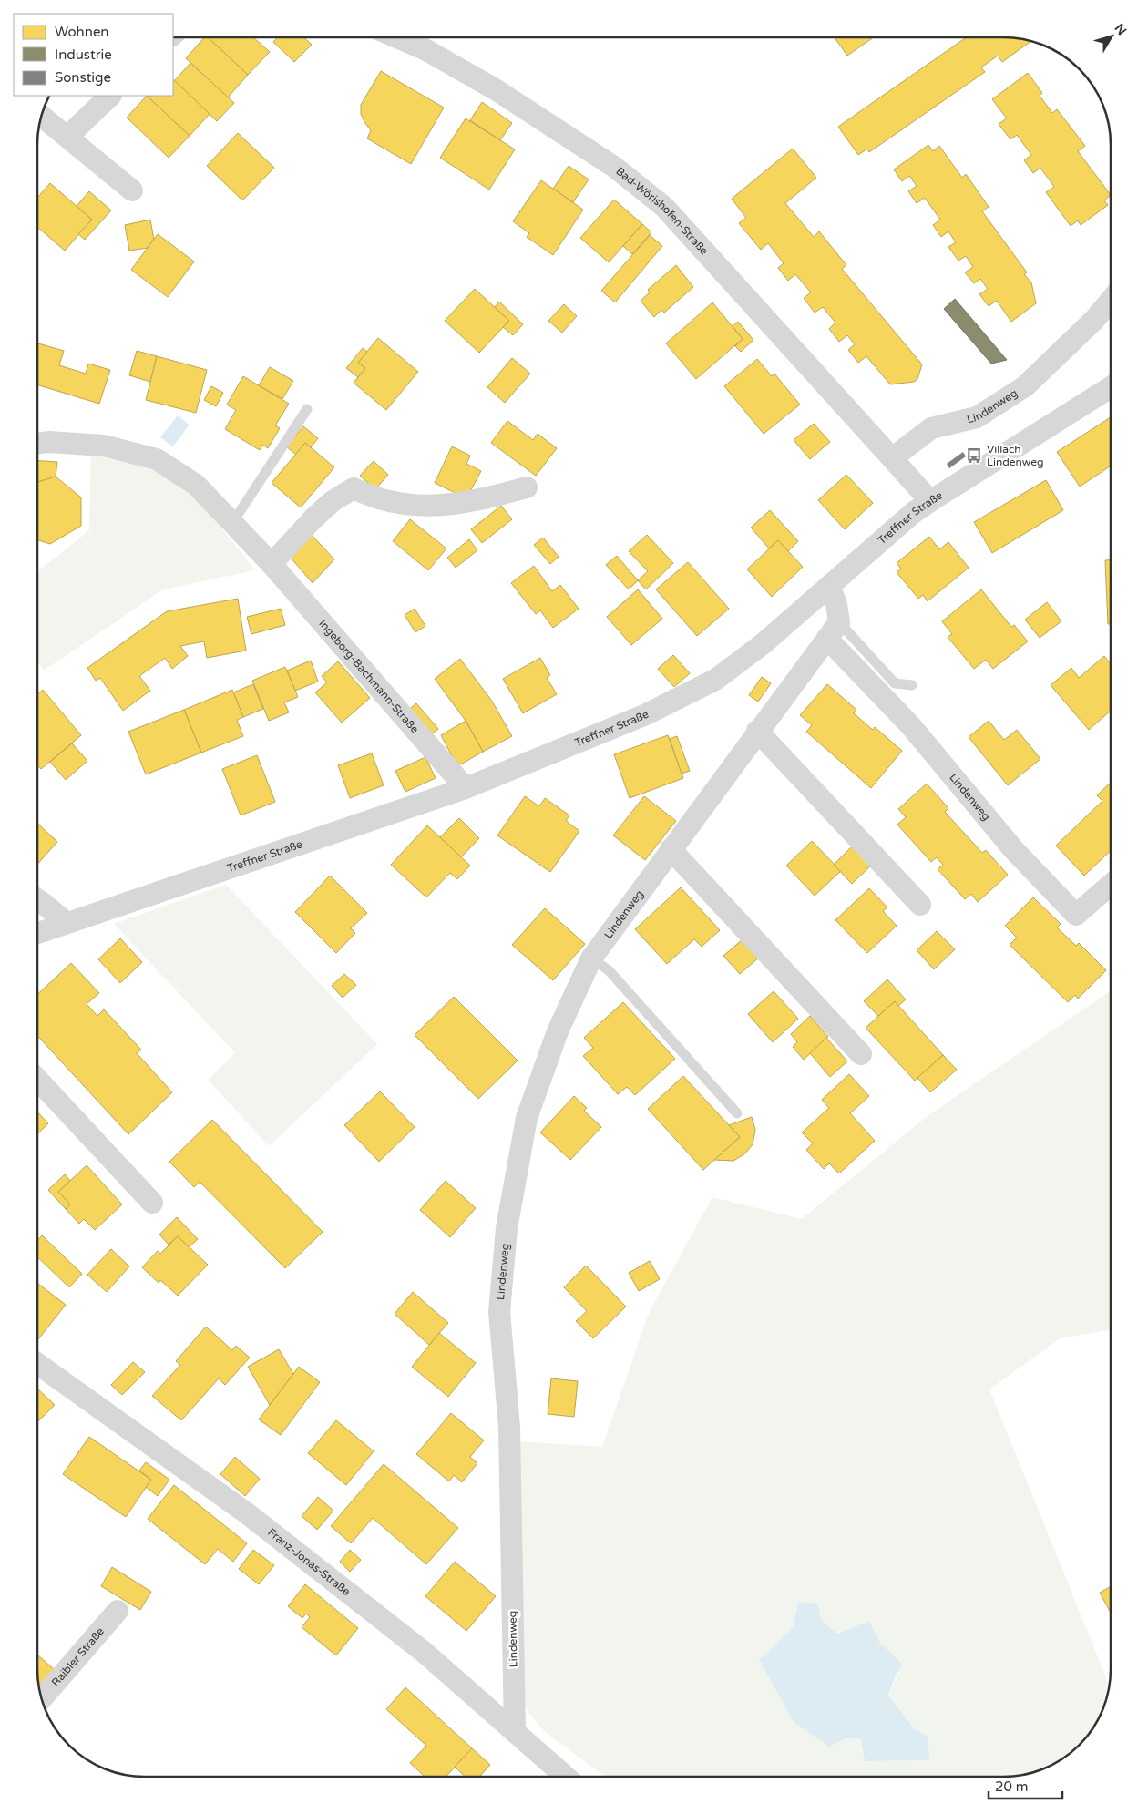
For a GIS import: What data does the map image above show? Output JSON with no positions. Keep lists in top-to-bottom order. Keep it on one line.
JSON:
{"streets":{"street":["Bad-Wörishofen-Straße","Lindenweg","Treffner Straße","Ingeborg-Bachmann-Straße","Franz-Jonas-Straße","Raibler Straße"]},"crossings":[["Bad-Wörishofen-Straße","Lindenweg"],["Lindenweg","Franz-Jonas-Straße"],["Treffner Straße","Ingeborg-Bachmann-Straße"]],"places":{"bus stop":["Villach Lindenweg"]},"legend":["Wohnen","Industrie","Sonstige"],"scale_bar":"20 m","north":"top right"}
